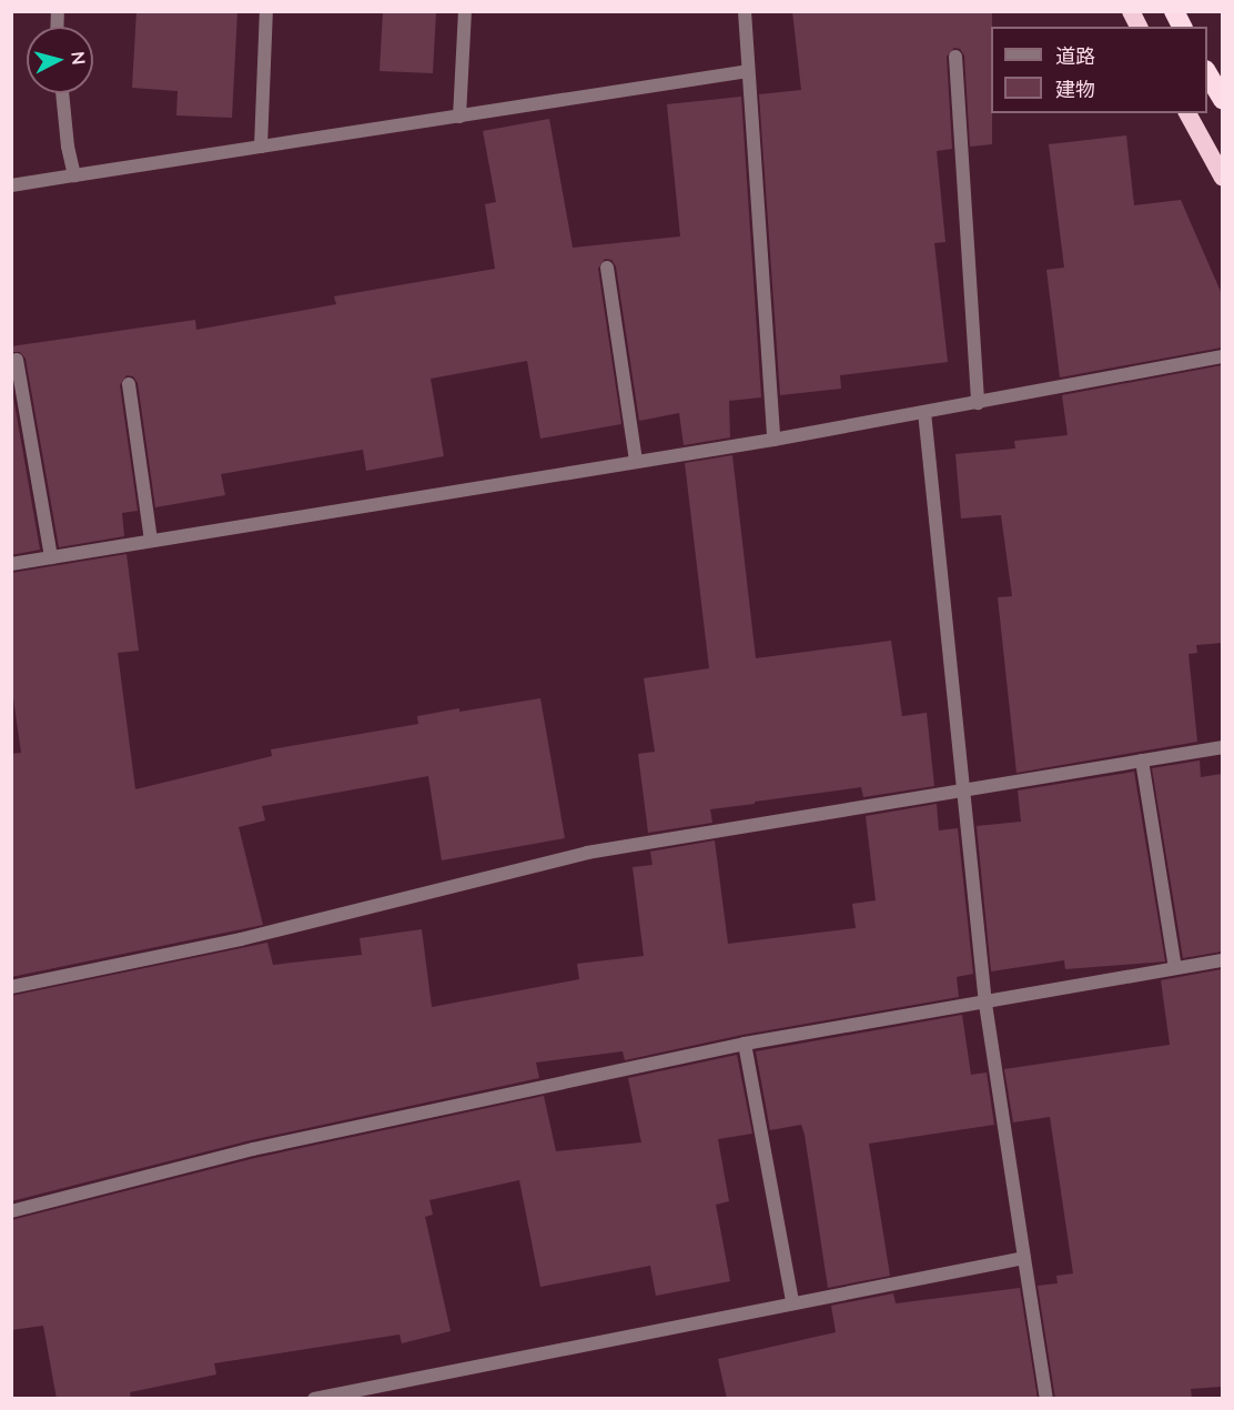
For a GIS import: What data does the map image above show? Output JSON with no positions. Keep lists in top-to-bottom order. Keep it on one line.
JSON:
{"legend":["道路","建物"],"north":"right"}
